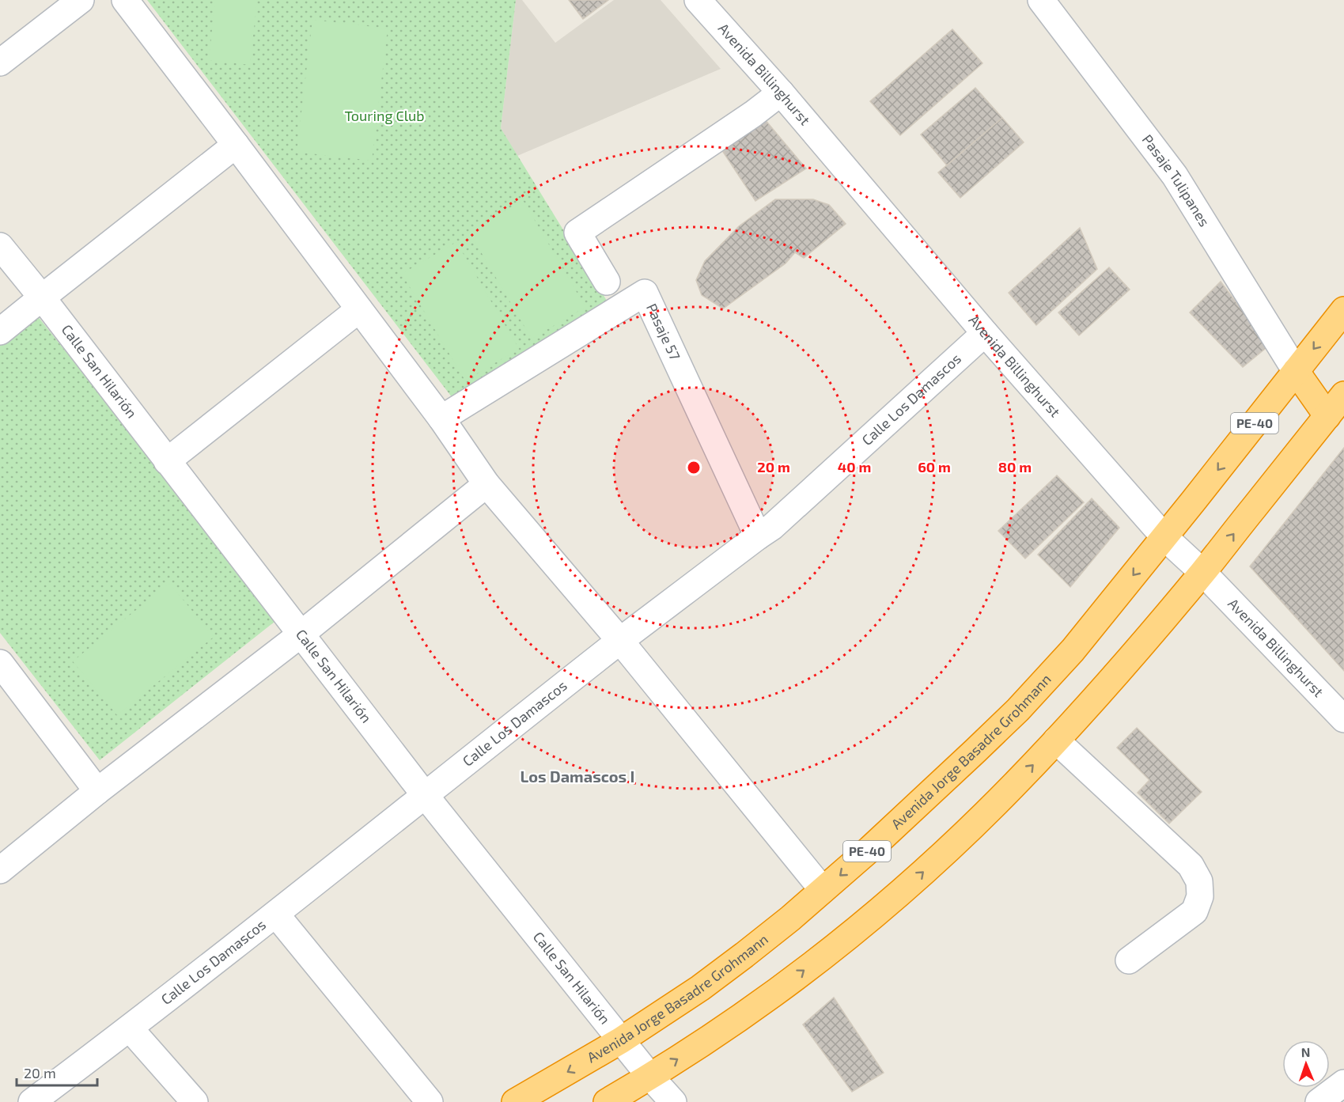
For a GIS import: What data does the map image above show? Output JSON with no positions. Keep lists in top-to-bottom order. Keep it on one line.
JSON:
{"streets":{"highway":["PE-40","Avenida Jorge Basadre Grohmann"],"street":["Avenida Billinghurst","Pasaje Tulipanes","Pasaje 57","Calle San Hilarión","Calle Los Damascos"]},"crossings":[["Avenida Billinghurst","Calle Los Damascos"],["Avenida Billinghurst","Avenida Jorge Basadre Grohmann"],["Pasaje Tulipanes","Avenida Jorge Basadre Grohmann"],["Pasaje 57","Calle Los Damascos"],["Calle San Hilarión","Calle Los Damascos"],["Calle San Hilarión","Avenida Jorge Basadre Grohmann"]],"districts":["Los Damascos I"],"parks":["Touring Club"],"scale_bar":"20 m","north":"top","rings":["20 m","40 m","60 m","80 m"]}
